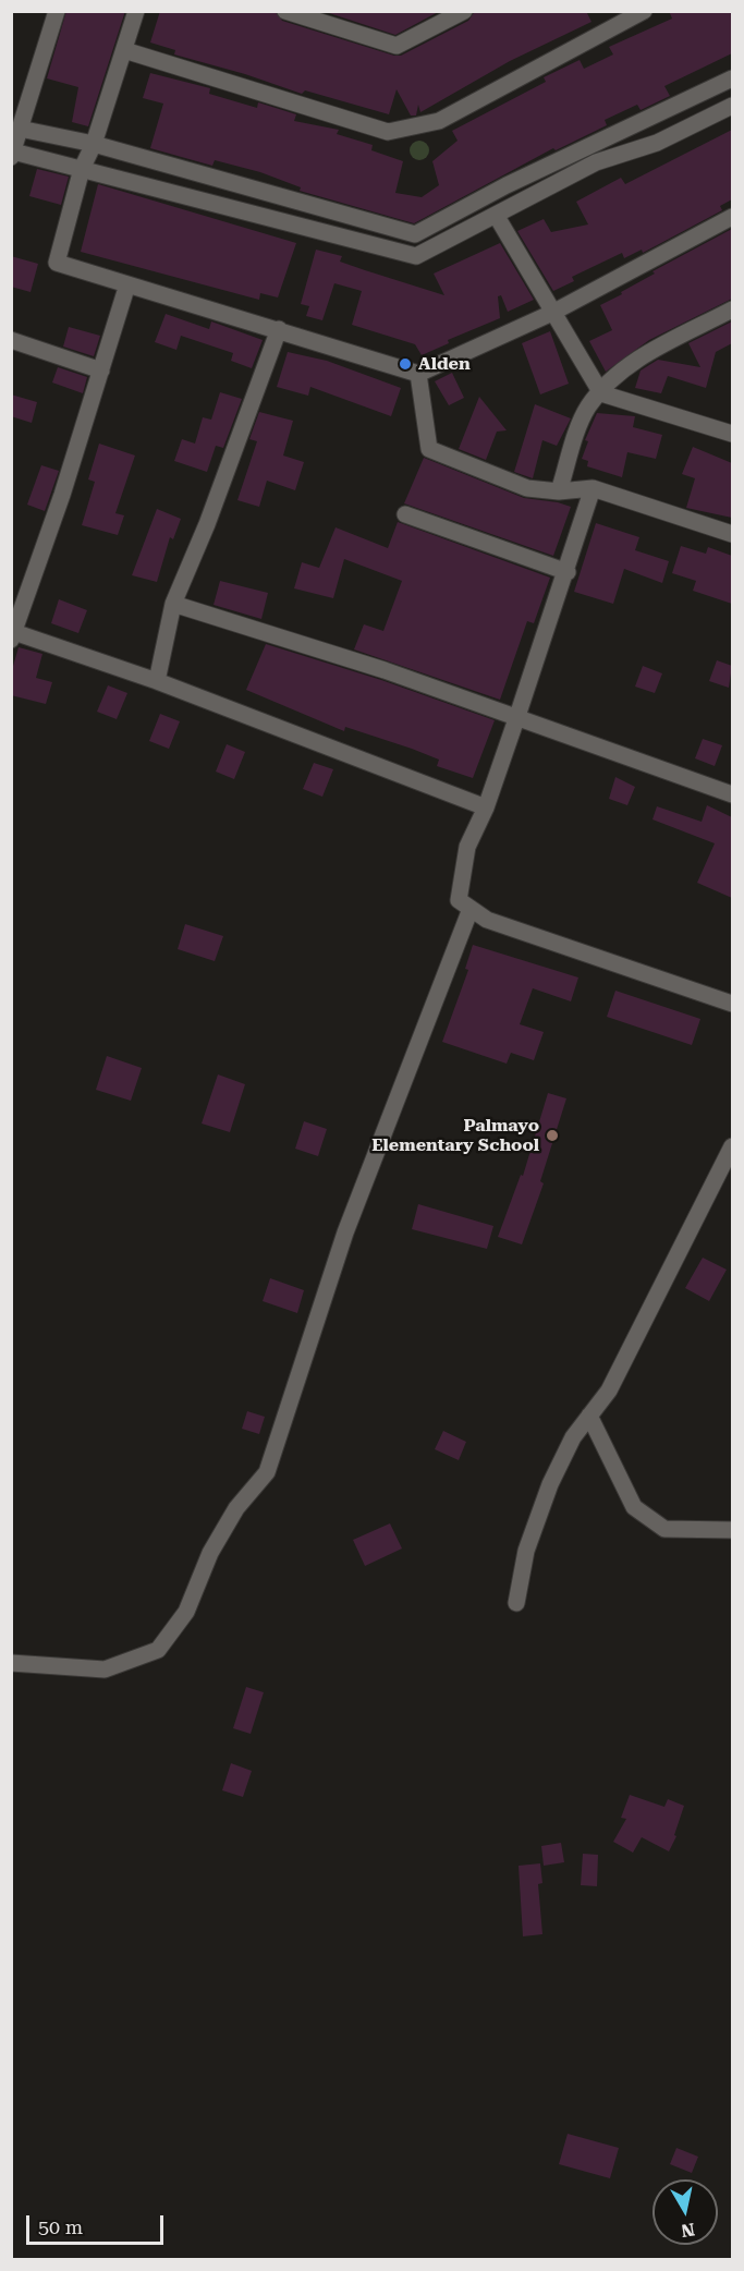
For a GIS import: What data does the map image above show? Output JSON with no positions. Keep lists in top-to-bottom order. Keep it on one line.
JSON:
{"places":["Alden","Palmayo Elementary School"],"scale_bar":"50 m","north":"bottom"}
